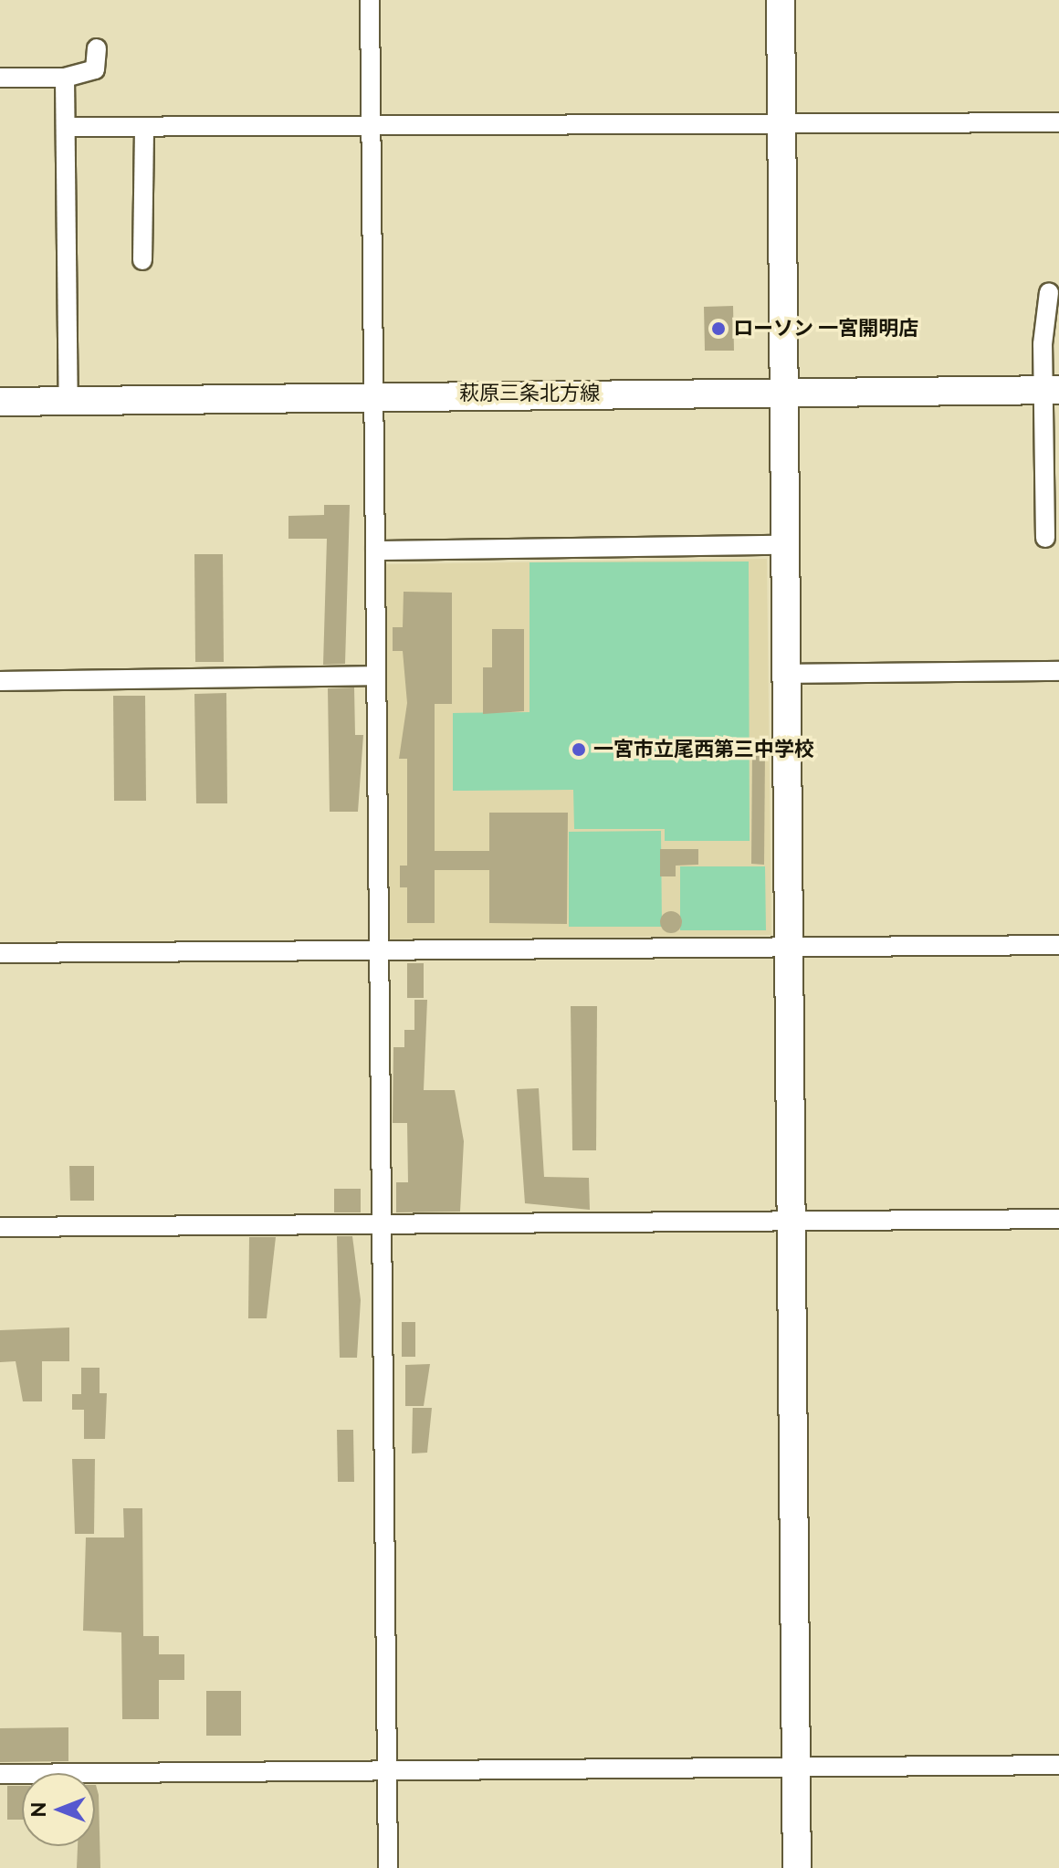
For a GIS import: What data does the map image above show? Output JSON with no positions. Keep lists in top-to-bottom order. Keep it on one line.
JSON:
{"streets":{"street":["萩原三条北方線"]},"places":["ローソン 一宮開明店","一宮市立尾西第三中学校"],"north":"left"}
